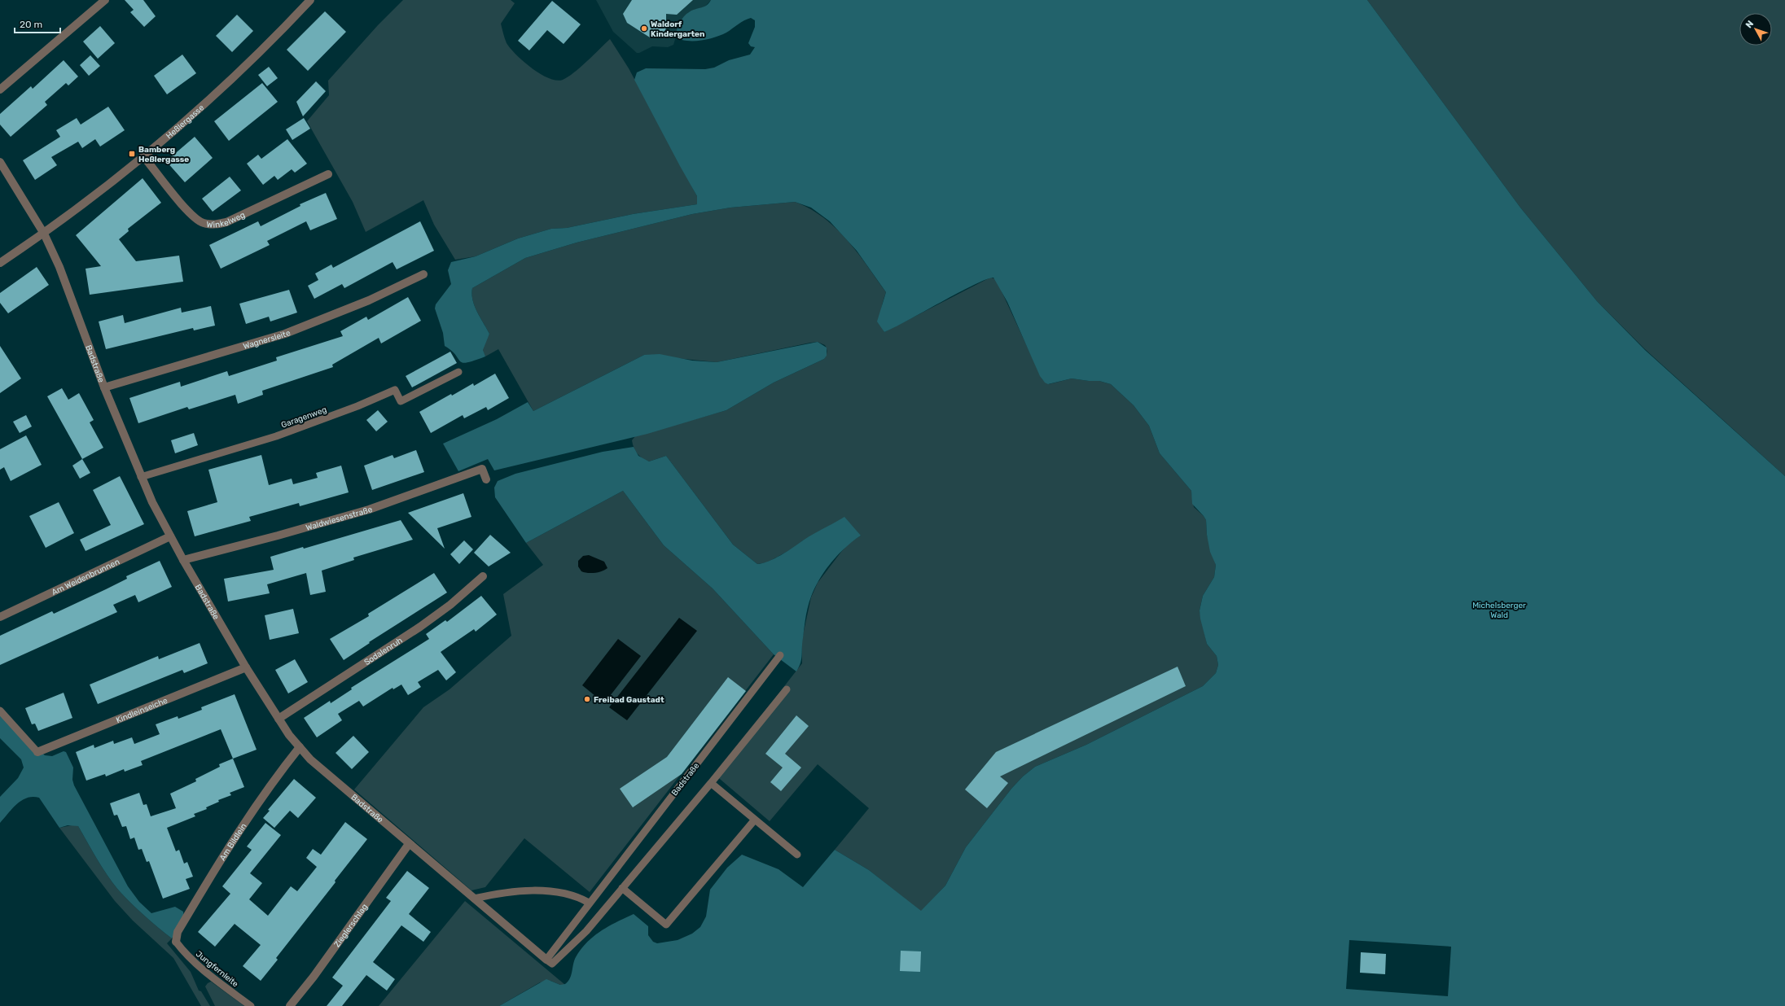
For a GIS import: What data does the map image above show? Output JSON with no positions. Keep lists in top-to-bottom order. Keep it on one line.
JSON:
{"streets":{"street":["Heßlergasse","Winkelweg","Wagnersleite","Badstraße","Waldwiesenstraße","Am Weidenbrunnen","Sodalenruh","Kindleinseiche","Am Bildlein","Zieglerschlag"],"lane":["Garagenweg","Jungfernleite"]},"crossings":[["Heßlergasse","Winkelweg"],["Heßlergasse","Badstraße"],["Wagnersleite","Badstraße"],["Badstraße","Garagenweg"],["Badstraße","Waldwiesenstraße"],["Badstraße","Am Weidenbrunnen"],["Badstraße","Sodalenruh"],["Badstraße","Kindleinseiche"],["Badstraße","Am Bildlein"],["Badstraße","Zieglerschlag"],["Am Bildlein","Jungfernleite"]],"parks":["Michelsberger Wald"],"places":{"other":["Waldorf Kindergarten","Freibad Gaustadt"],"transit":["Bamberg Heßlergasse"]},"scale_bar":"20 m","north":"top left"}
